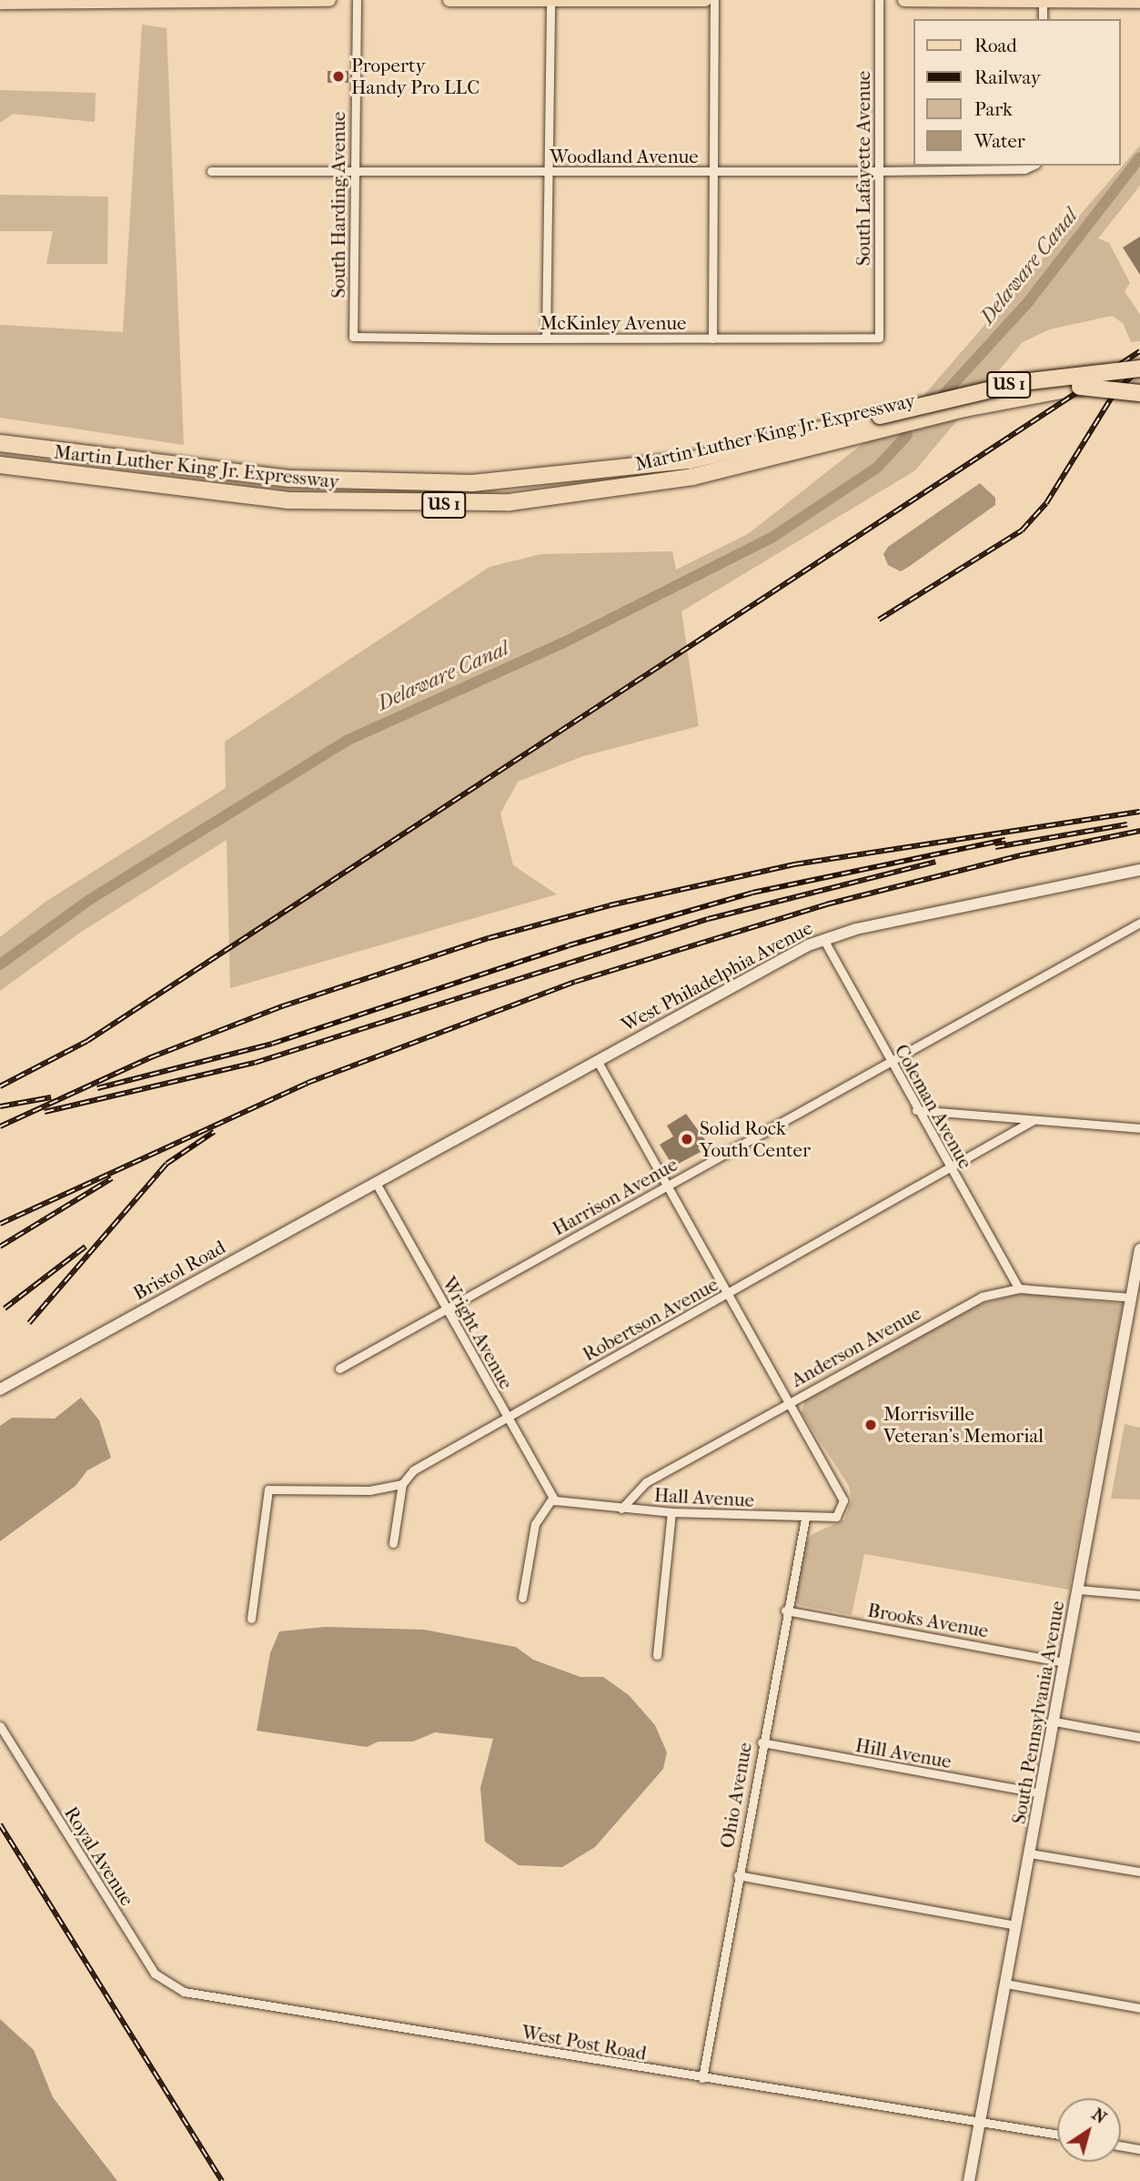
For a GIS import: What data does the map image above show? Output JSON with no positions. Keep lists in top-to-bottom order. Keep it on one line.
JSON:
{"streets":{"highway":["US 1","Martin Luther King Jr. Expressway"],"main road":["West Philadelphia Avenue","Bristol Road","South Pennsylvania Avenue"],"street":["Woodland Avenue","South Lafayette Avenue","South Harding Avenue","McKinley Avenue","Coleman Avenue","Harrison Avenue","Robertson Avenue","Wright Avenue","Anderson Avenue","Hall Avenue","Brooks Avenue","Hill Avenue","Ohio Avenue","Royal Avenue","West Post Road"]},"crossings":[["Woodland Avenue","South Lafayette Avenue"],["Woodland Avenue","South Harding Avenue"],["South Lafayette Avenue","McKinley Avenue"],["South Harding Avenue","McKinley Avenue"],["West Philadelphia Avenue","Coleman Avenue"],["West Philadelphia Avenue","Bristol Road"],["West Philadelphia Avenue","Wright Avenue"],["Coleman Avenue","Harrison Avenue"],["Coleman Avenue","Robertson Avenue"],["Coleman Avenue","Anderson Avenue"],["Harrison Avenue","Wright Avenue"],["Bristol Road","Wright Avenue"],["Robertson Avenue","Wright Avenue"],["Wright Avenue","Hall Avenue"],["Anderson Avenue","Hall Avenue"],["Anderson Avenue","South Pennsylvania Avenue"],["Hall Avenue","Ohio Avenue"],["Brooks Avenue","South Pennsylvania Avenue"],["Brooks Avenue","Ohio Avenue"],["South Pennsylvania Avenue","Hill Avenue"],["South Pennsylvania Avenue","West Post Road"],["Hill Avenue","Ohio Avenue"],["Ohio Avenue","West Post Road"],["Royal Avenue","West Post Road"]],"water":["Delaware Canal"],"places":["Property Handy Pro LLC","Solid Rock Youth Center","Morrisville Veteran's Memorial"],"legend":["Road","Railway","Park","Water"],"north":"top right"}
